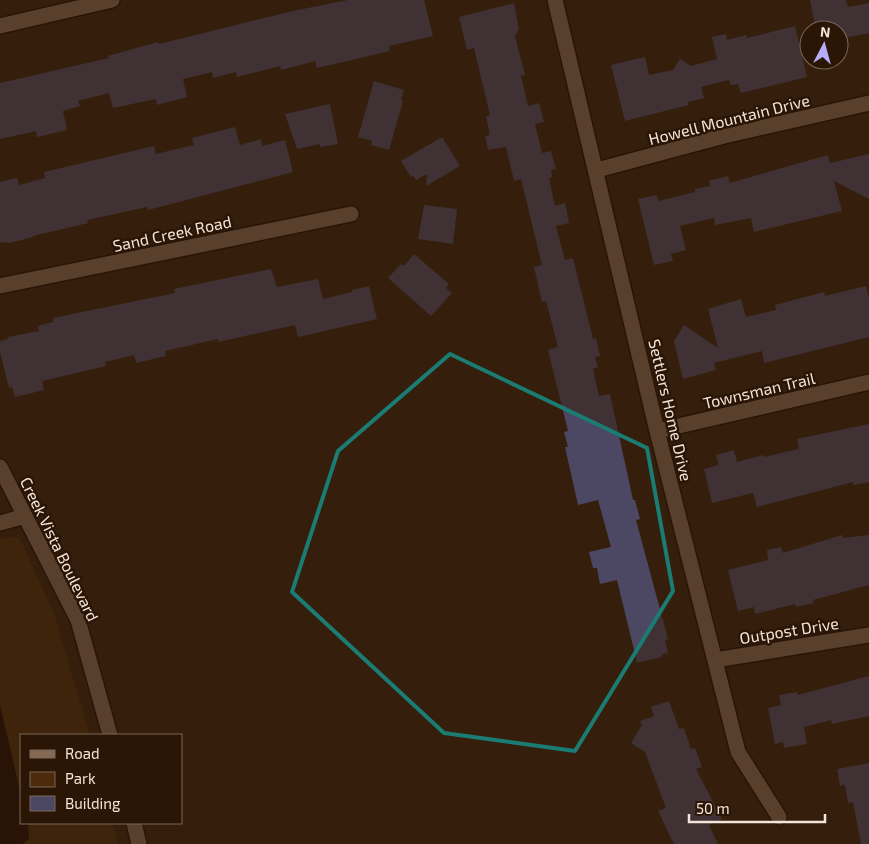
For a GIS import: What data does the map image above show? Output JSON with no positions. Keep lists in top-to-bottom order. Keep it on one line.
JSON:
{"streets":{"street":["Howell Mountain Drive","Sand Creek Road","Townsman Trail","Settlers Home Drive","Creek Vista Boulevard","Outpost Drive"]},"crossings":[["Howell Mountain Drive","Settlers Home Drive"],["Townsman Trail","Settlers Home Drive"],["Settlers Home Drive","Outpost Drive"]],"legend":["Road","Park","Building"],"scale_bar":"50 m","north":"top"}
